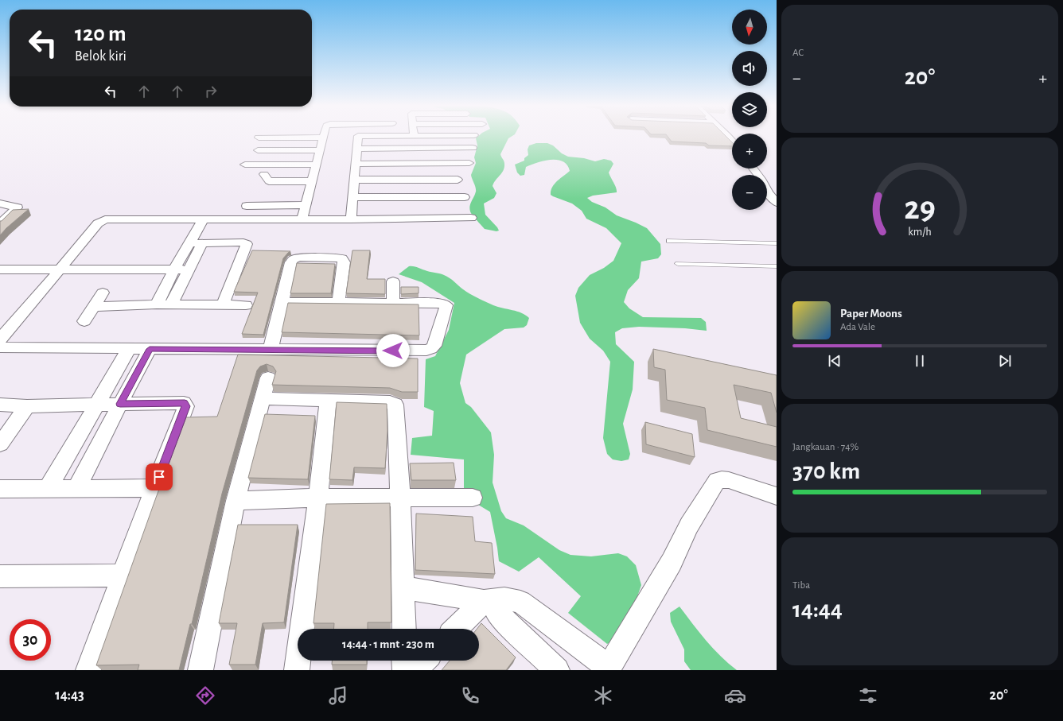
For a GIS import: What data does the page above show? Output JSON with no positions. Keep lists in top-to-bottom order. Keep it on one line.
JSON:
{"north":"bottom","page":{"tile":["AC",["Jangkauan · 74%","370 km"],["Tiba","14:44"]],"map_buttons":["+","−"],"turn":["120 m","Belok kiri"],"heat":["−","20°","+"],"song":["Paper Moons","Ada Vale"],"limit":"30","trip":"14:44 · 1 mnt · 230 m","tabs":["14:43","20°"],"gauge":["29","km/h"]}}
